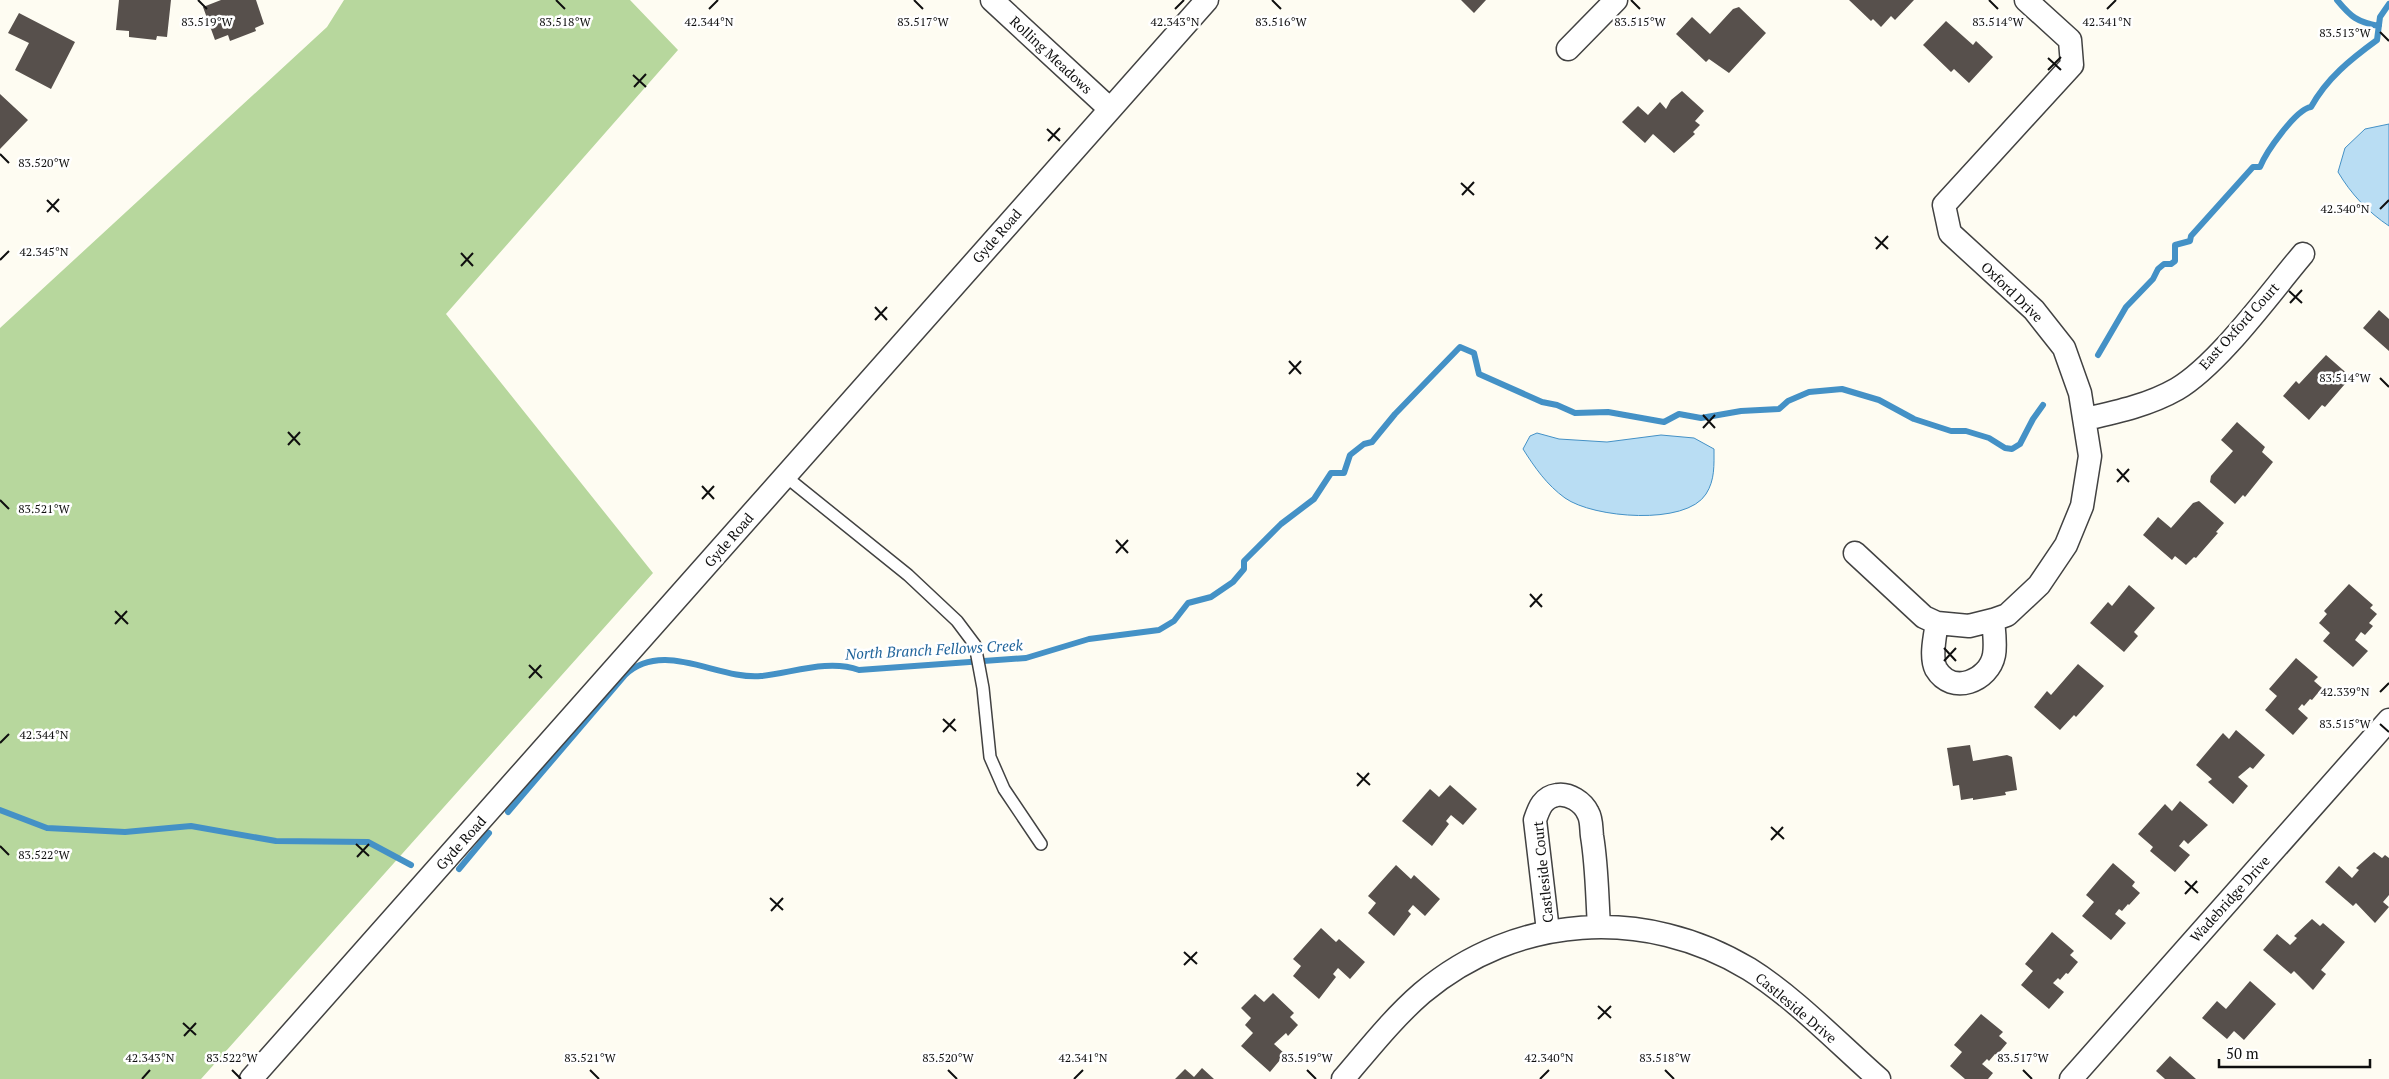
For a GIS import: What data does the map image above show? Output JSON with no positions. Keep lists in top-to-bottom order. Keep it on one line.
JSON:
{"streets":{"street":["Rolling Meadows","Gyde Road","Oxford Drive","East Oxford Court","Castleside Court","Wadebridge Drive","Castleside Drive"]},"crossings":[["Rolling Meadows","Gyde Road"],["Oxford Drive","East Oxford Court"],["Castleside Court","Castleside Drive"]],"water":["North Branch Fellows Creek"],"scale_bar":"50 m","coordinates":["83.519°W","83.518°W","83.517°W","83.516°W","83.515°W","83.514°W","42.344°N","42.343°N","42.341°N","83.513°W","83.520°W","42.340°N","42.345°N","83.521°W","42.339°N","83.522°W"]}
